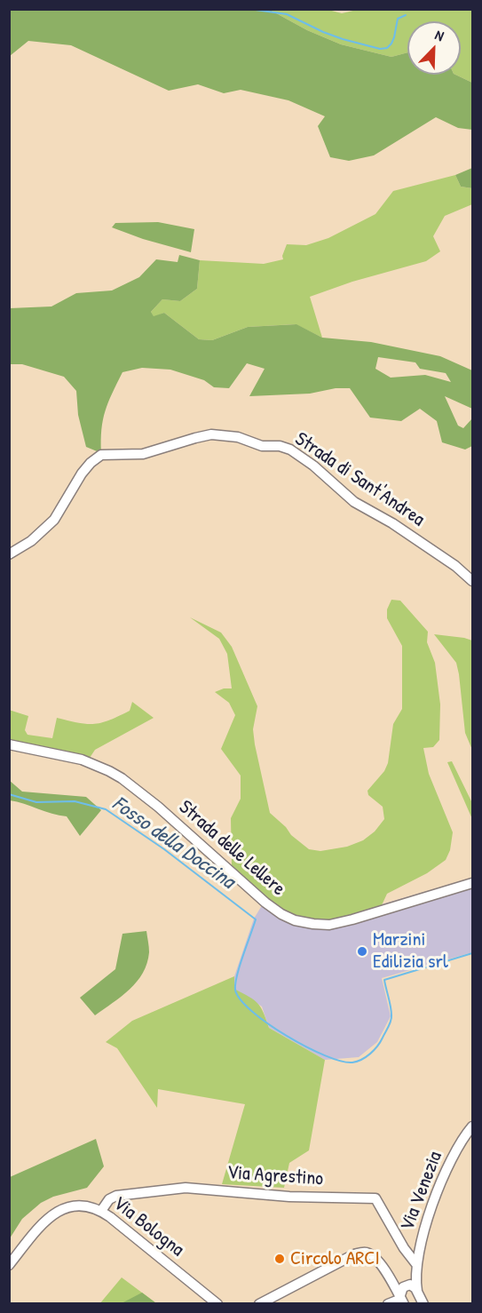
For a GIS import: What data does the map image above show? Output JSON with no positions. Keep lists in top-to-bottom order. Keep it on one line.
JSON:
{"streets":{"street":["Strada di Sant'Andrea","Strada delle Lellere","Via Agrestino","Via Venezia","Via Bologna"]},"crossings":[["Via Agrestino","Via Venezia"],["Via Agrestino","Via Bologna"]],"water":["Fosso della Doccina"],"places":["Marzini Edilizia srl","Circolo ARCI"],"north":"top right"}
